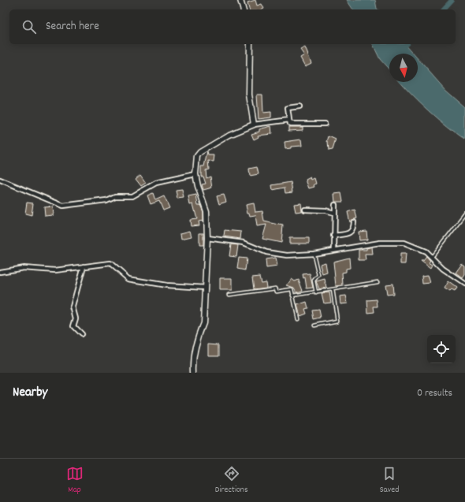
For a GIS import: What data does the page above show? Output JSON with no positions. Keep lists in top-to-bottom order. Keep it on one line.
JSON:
{"north":"bottom","page":{"search":"Search here","heading":["Nearby","0 results"],"nav":["Map","Directions","Saved"]}}
